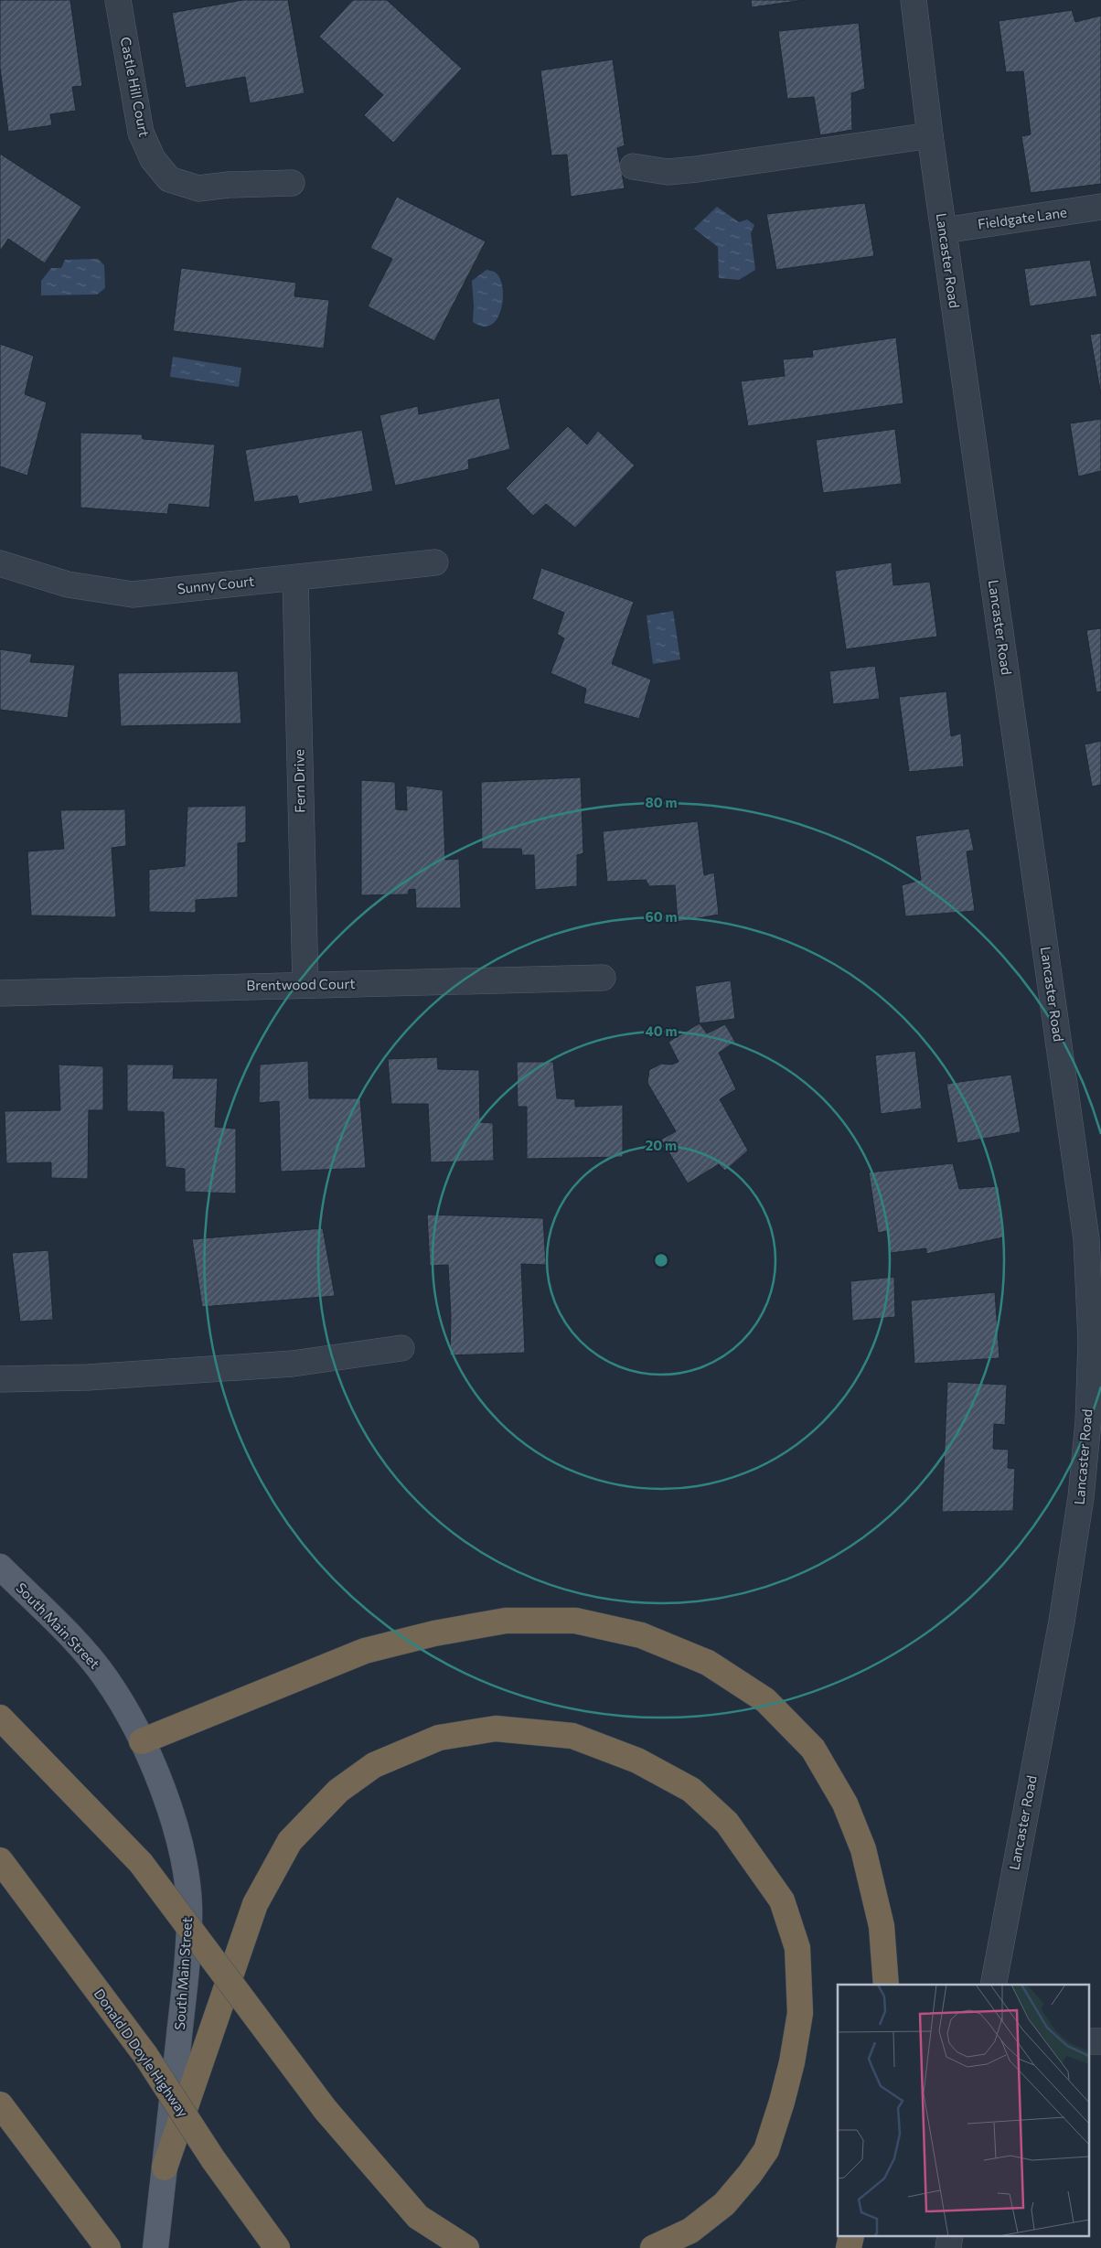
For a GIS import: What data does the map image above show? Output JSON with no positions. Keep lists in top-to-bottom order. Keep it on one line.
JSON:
{"streets":{"highway":["Donald D Doyle Highway"],"main road":["South Main Street"],"street":["Castle Hill Court","Fieldgate Lane","Lancaster Road","Sunny Court","Fern Drive","Brentwood Court"]},"crossings":[["Fieldgate Lane","Lancaster Road"],["Sunny Court","Fern Drive"],["Fern Drive","Brentwood Court"]],"rings":["80 m","60 m","40 m","20 m"]}
